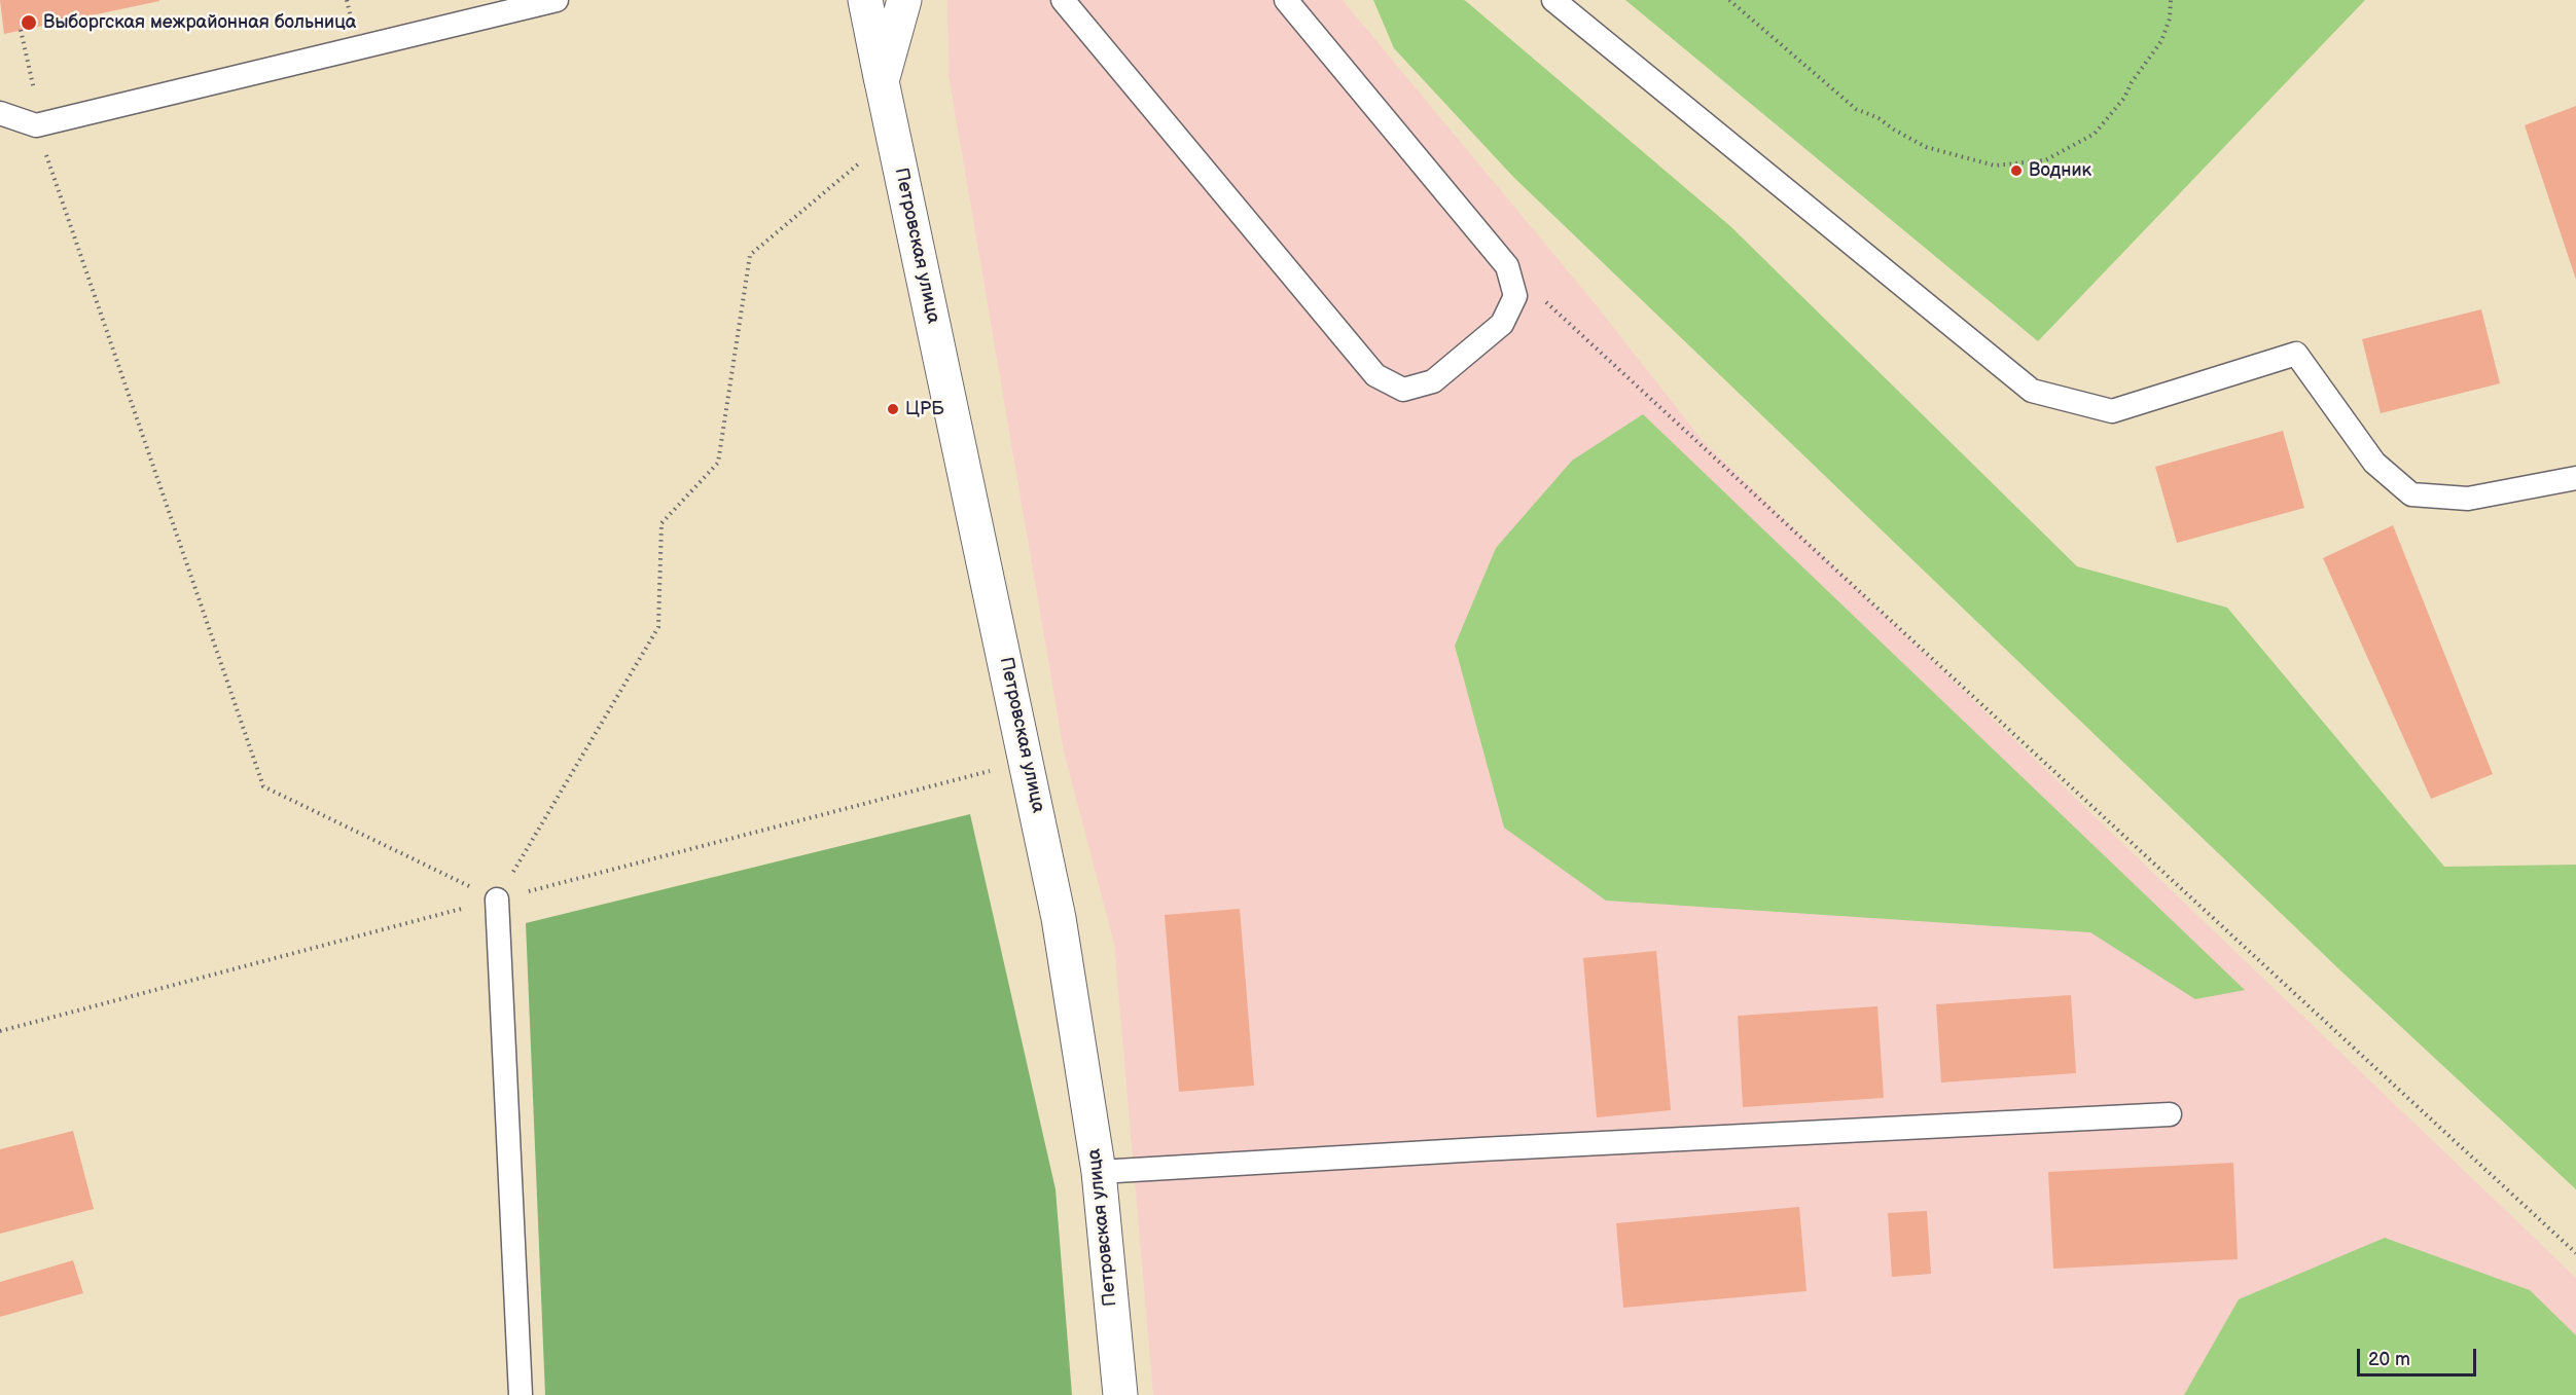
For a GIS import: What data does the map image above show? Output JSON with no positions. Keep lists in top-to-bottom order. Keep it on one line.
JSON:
{"streets":{"street":["Петровская улица"]},"places":["Выборгская межрайонная больница","Водник","ЦРБ"],"scale_bar":"20 m"}
